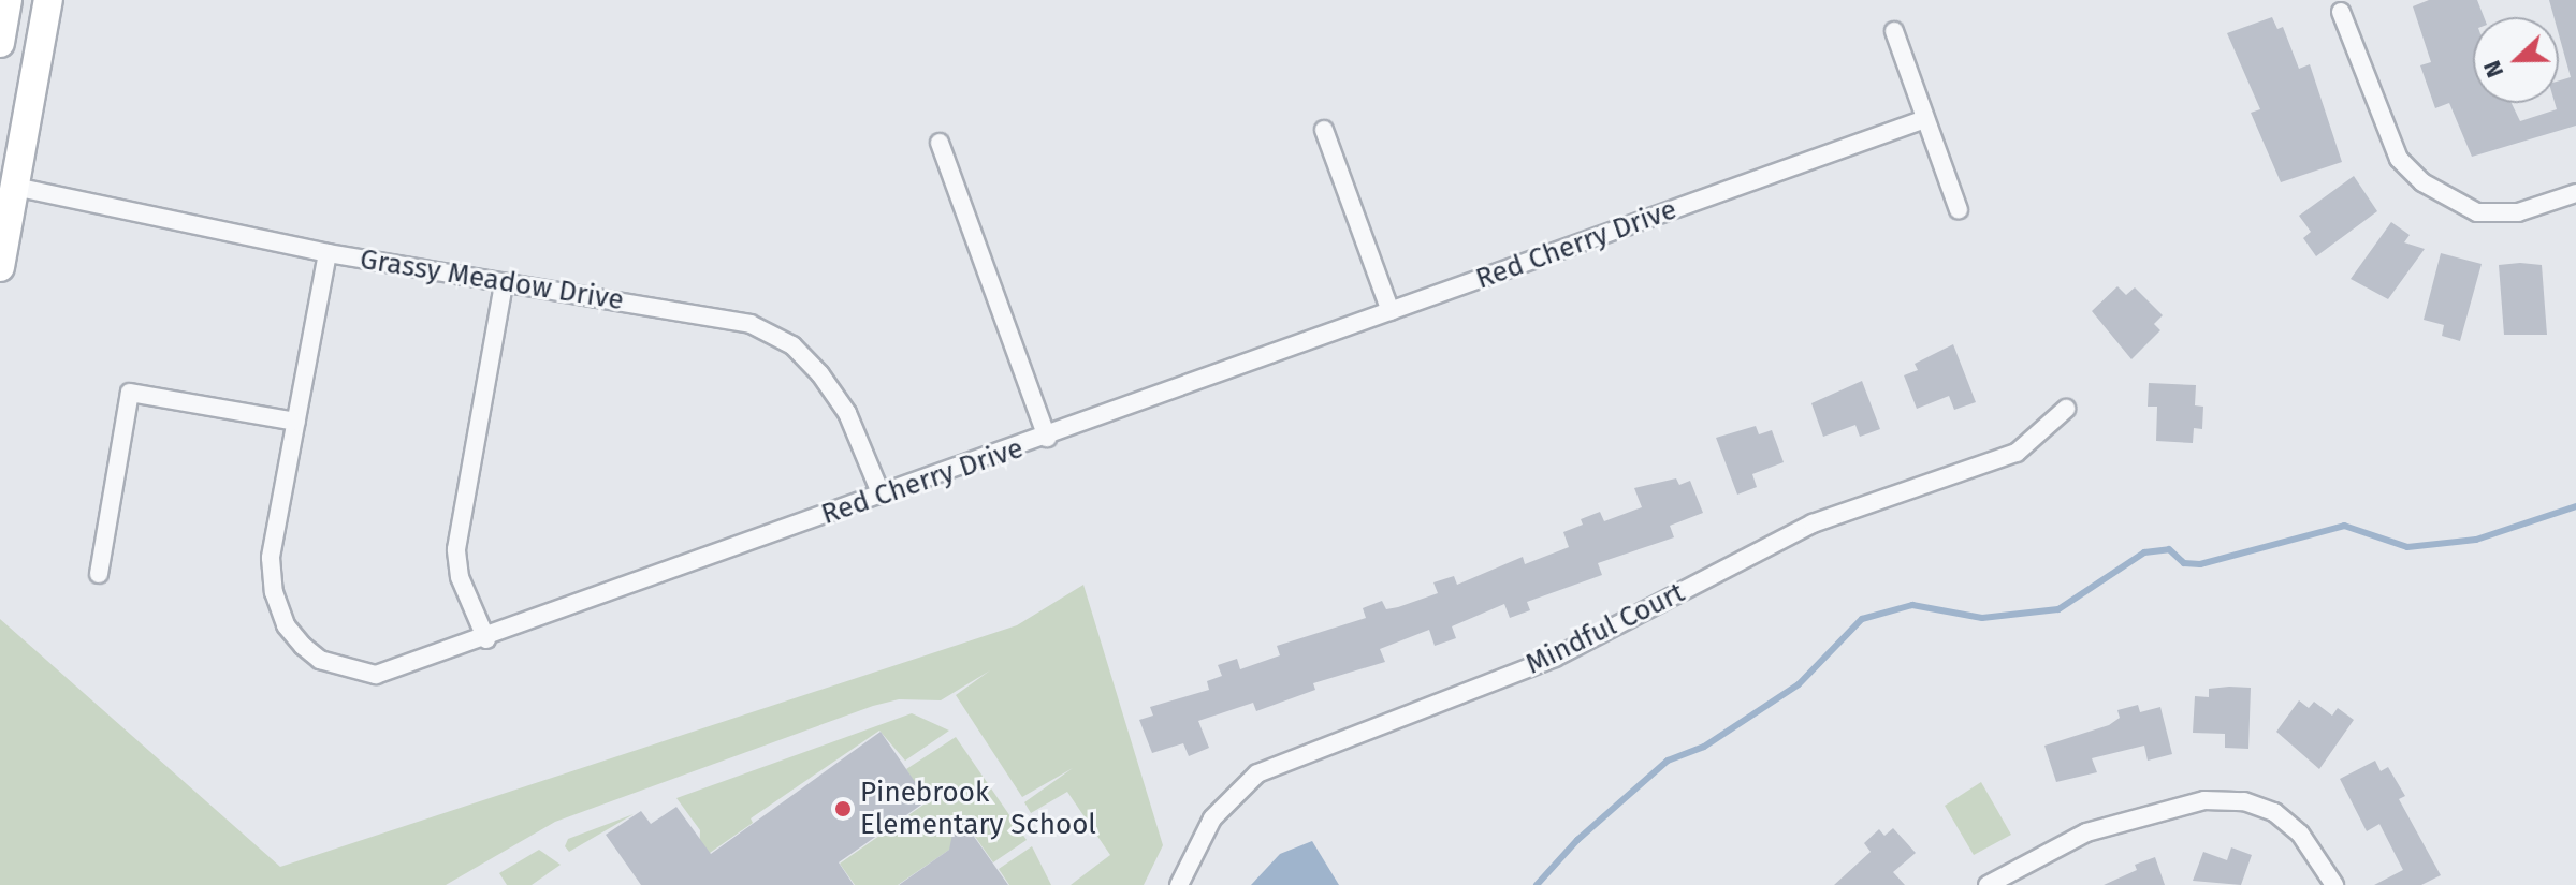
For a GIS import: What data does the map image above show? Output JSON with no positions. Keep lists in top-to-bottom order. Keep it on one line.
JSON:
{"streets":{"street":["Red Cherry Drive","Grassy Meadow Drive","Mindful Court"]},"crossings":[["Red Cherry Drive","Grassy Meadow Drive"]],"places":["Pinebrook Elementary School"],"north":"left"}
